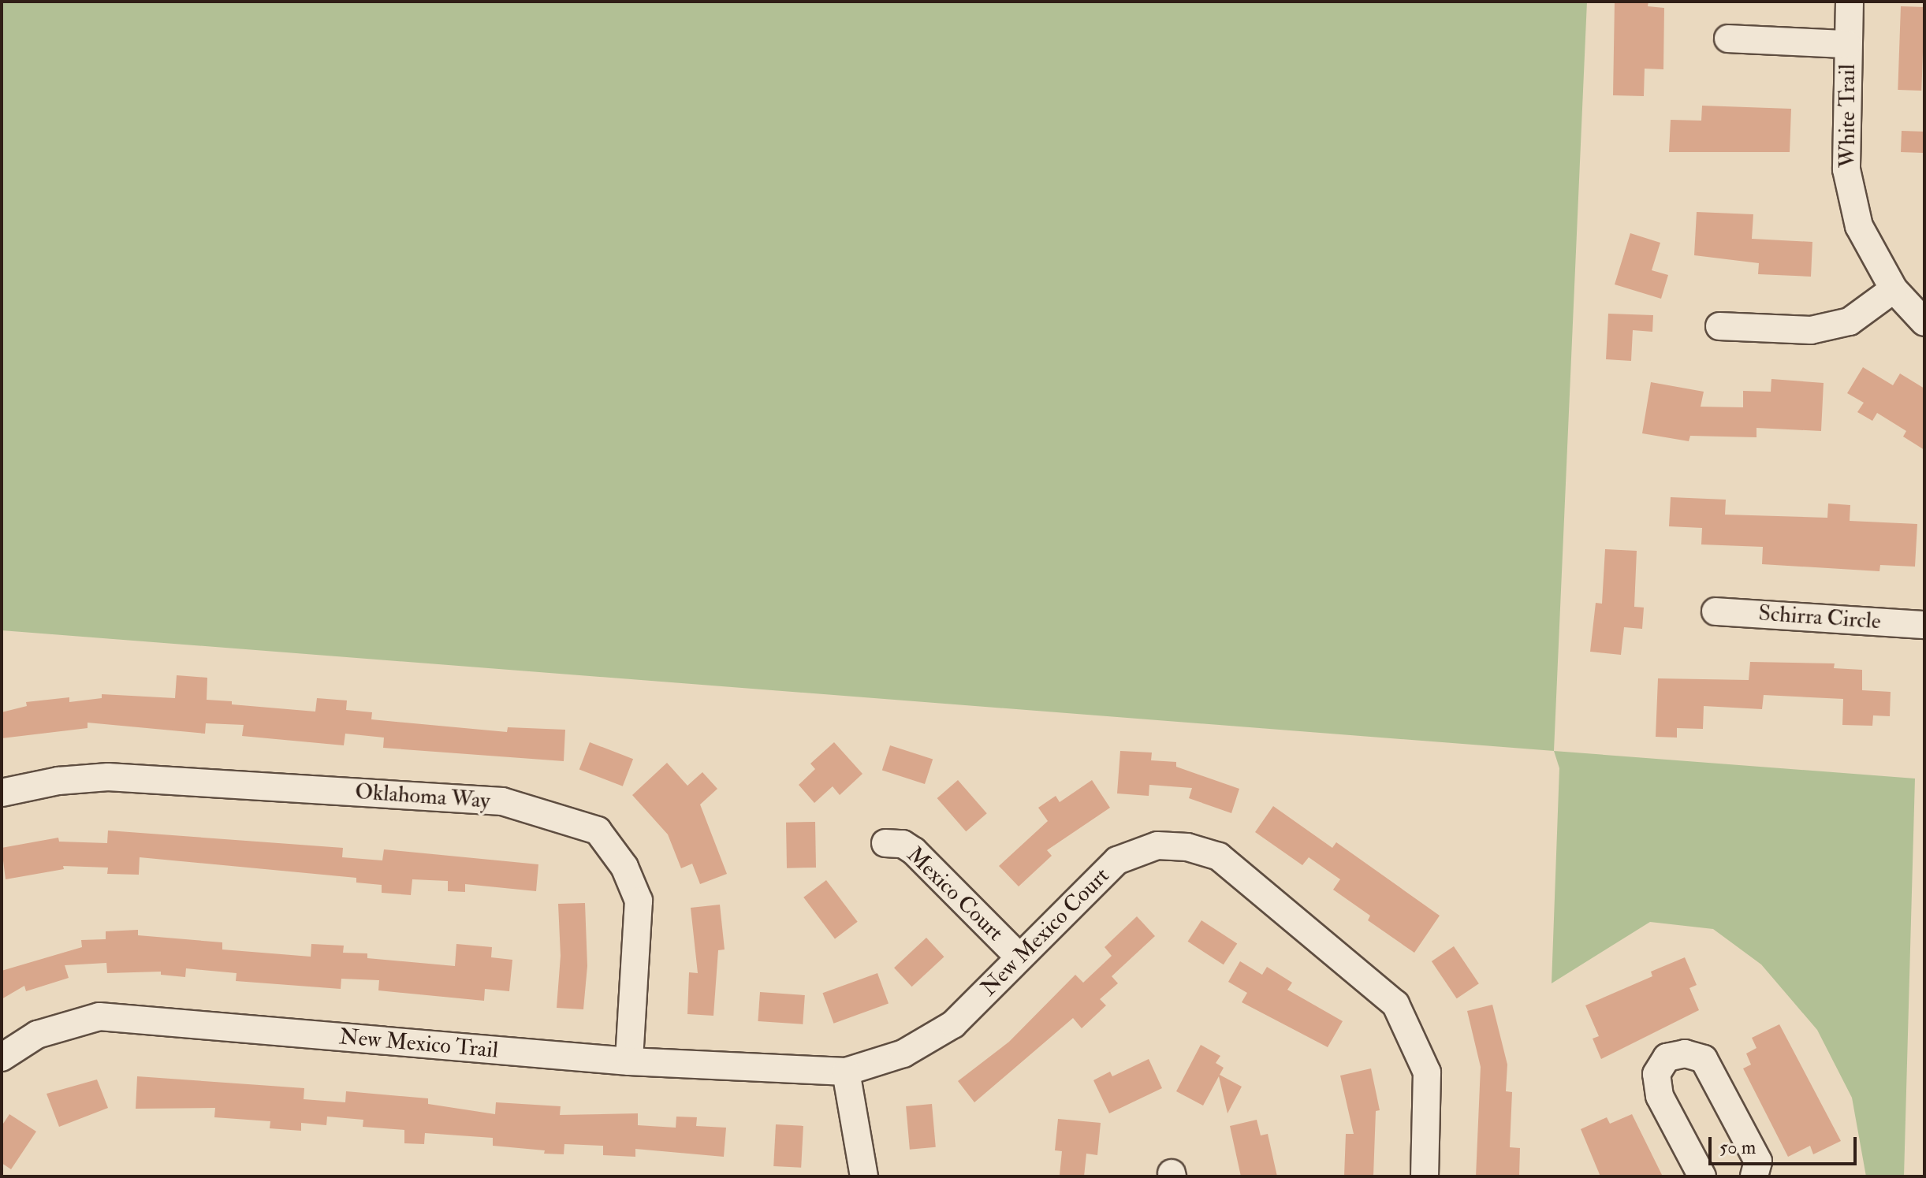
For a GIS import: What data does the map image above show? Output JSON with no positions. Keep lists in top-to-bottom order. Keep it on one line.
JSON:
{"streets":{"street":["White Trail","Schirra Circle","Oklahoma Way","Mexico Court","New Mexico Court","New Mexico Trail"]},"crossings":[["Oklahoma Way","New Mexico Trail"],["Mexico Court","New Mexico Court"],["New Mexico Court","New Mexico Trail"]],"scale_bar":"50 m"}
